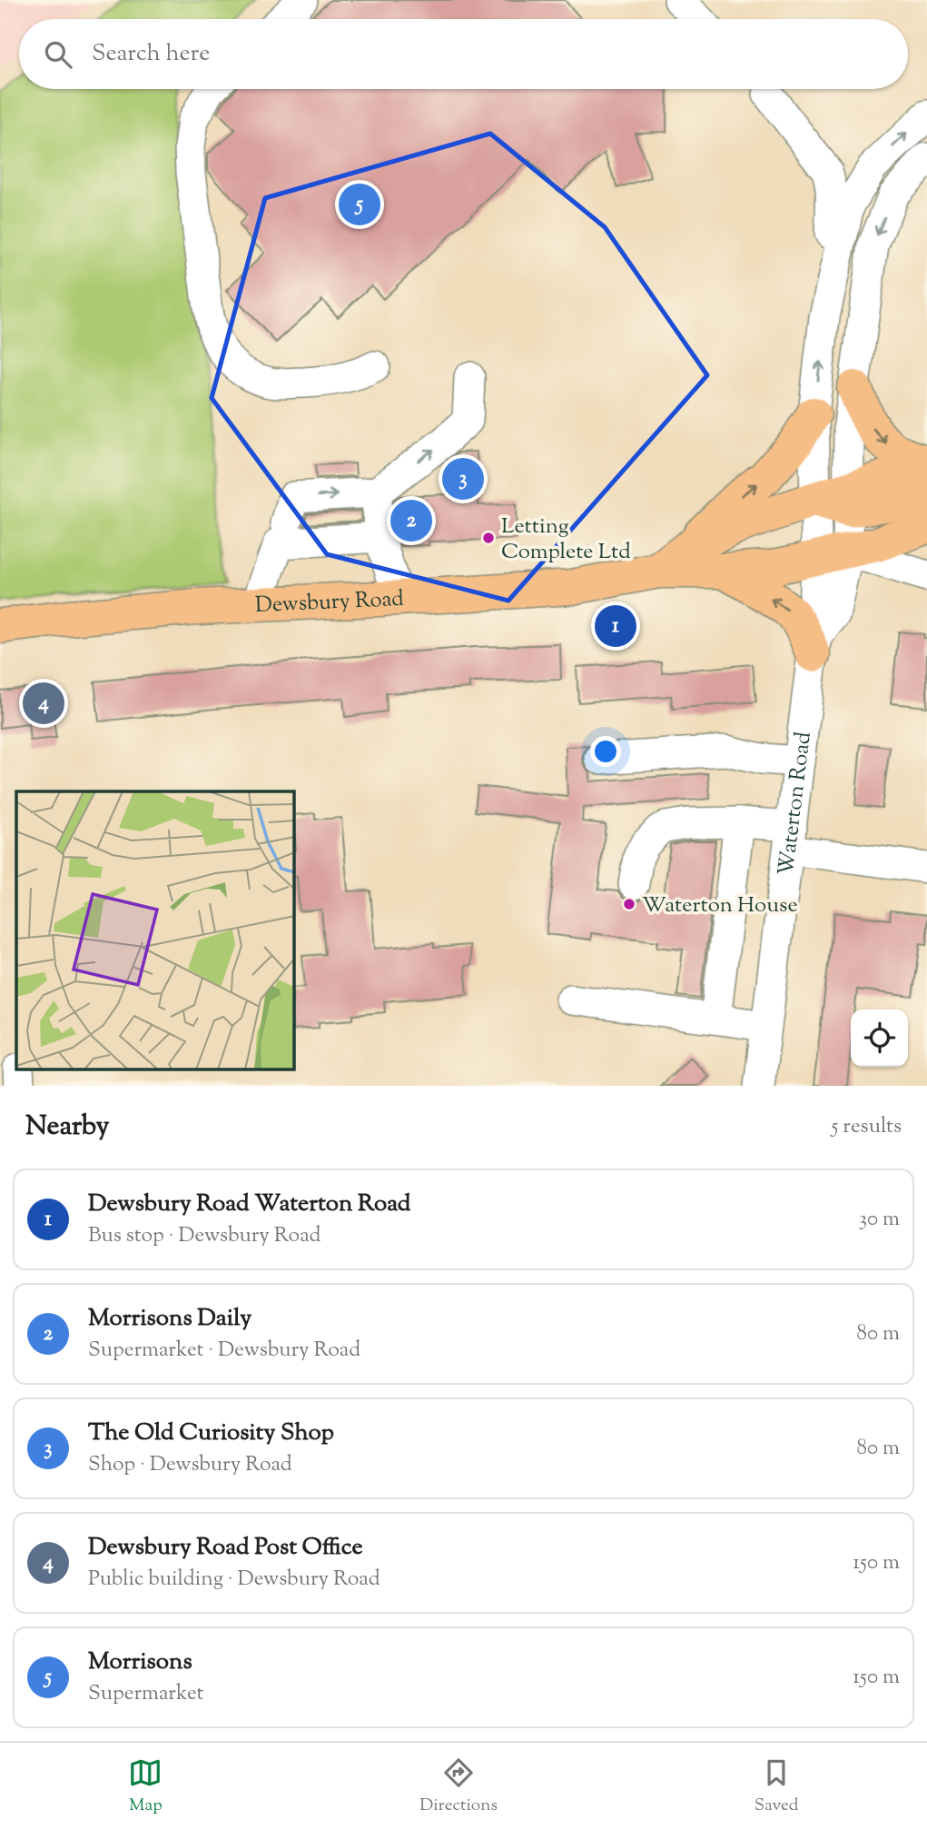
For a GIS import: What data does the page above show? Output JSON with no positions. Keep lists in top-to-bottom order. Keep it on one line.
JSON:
{"streets":{"highway":["Dewsbury Road"],"street":["Waterton Road"]},"crossings":[["Dewsbury Road","Waterton Road"]],"places":["Letting Complete Ltd","Waterton House"],"page":{"search":"Search here","pins":["5","3","2","1","4"],"heading":["Nearby","5 results"],"list":[{"mark":"1","name":"Dewsbury Road Waterton Road","note":"Bus stop · Dewsbury Road","value":"30 m"},{"mark":"2","name":"Morrisons Daily","note":"Supermarket · Dewsbury Road","value":"80 m"},{"mark":"3","name":"The Old Curiosity Shop","note":"Shop · Dewsbury Road","value":"80 m"},{"mark":"4","name":"Dewsbury Road Post Office","note":"Public building · Dewsbury Road","value":"150 m"},{"mark":"5","name":"Morrisons","note":"Supermarket","value":"150 m"}],"nav":["Map","Directions","Saved"]}}
